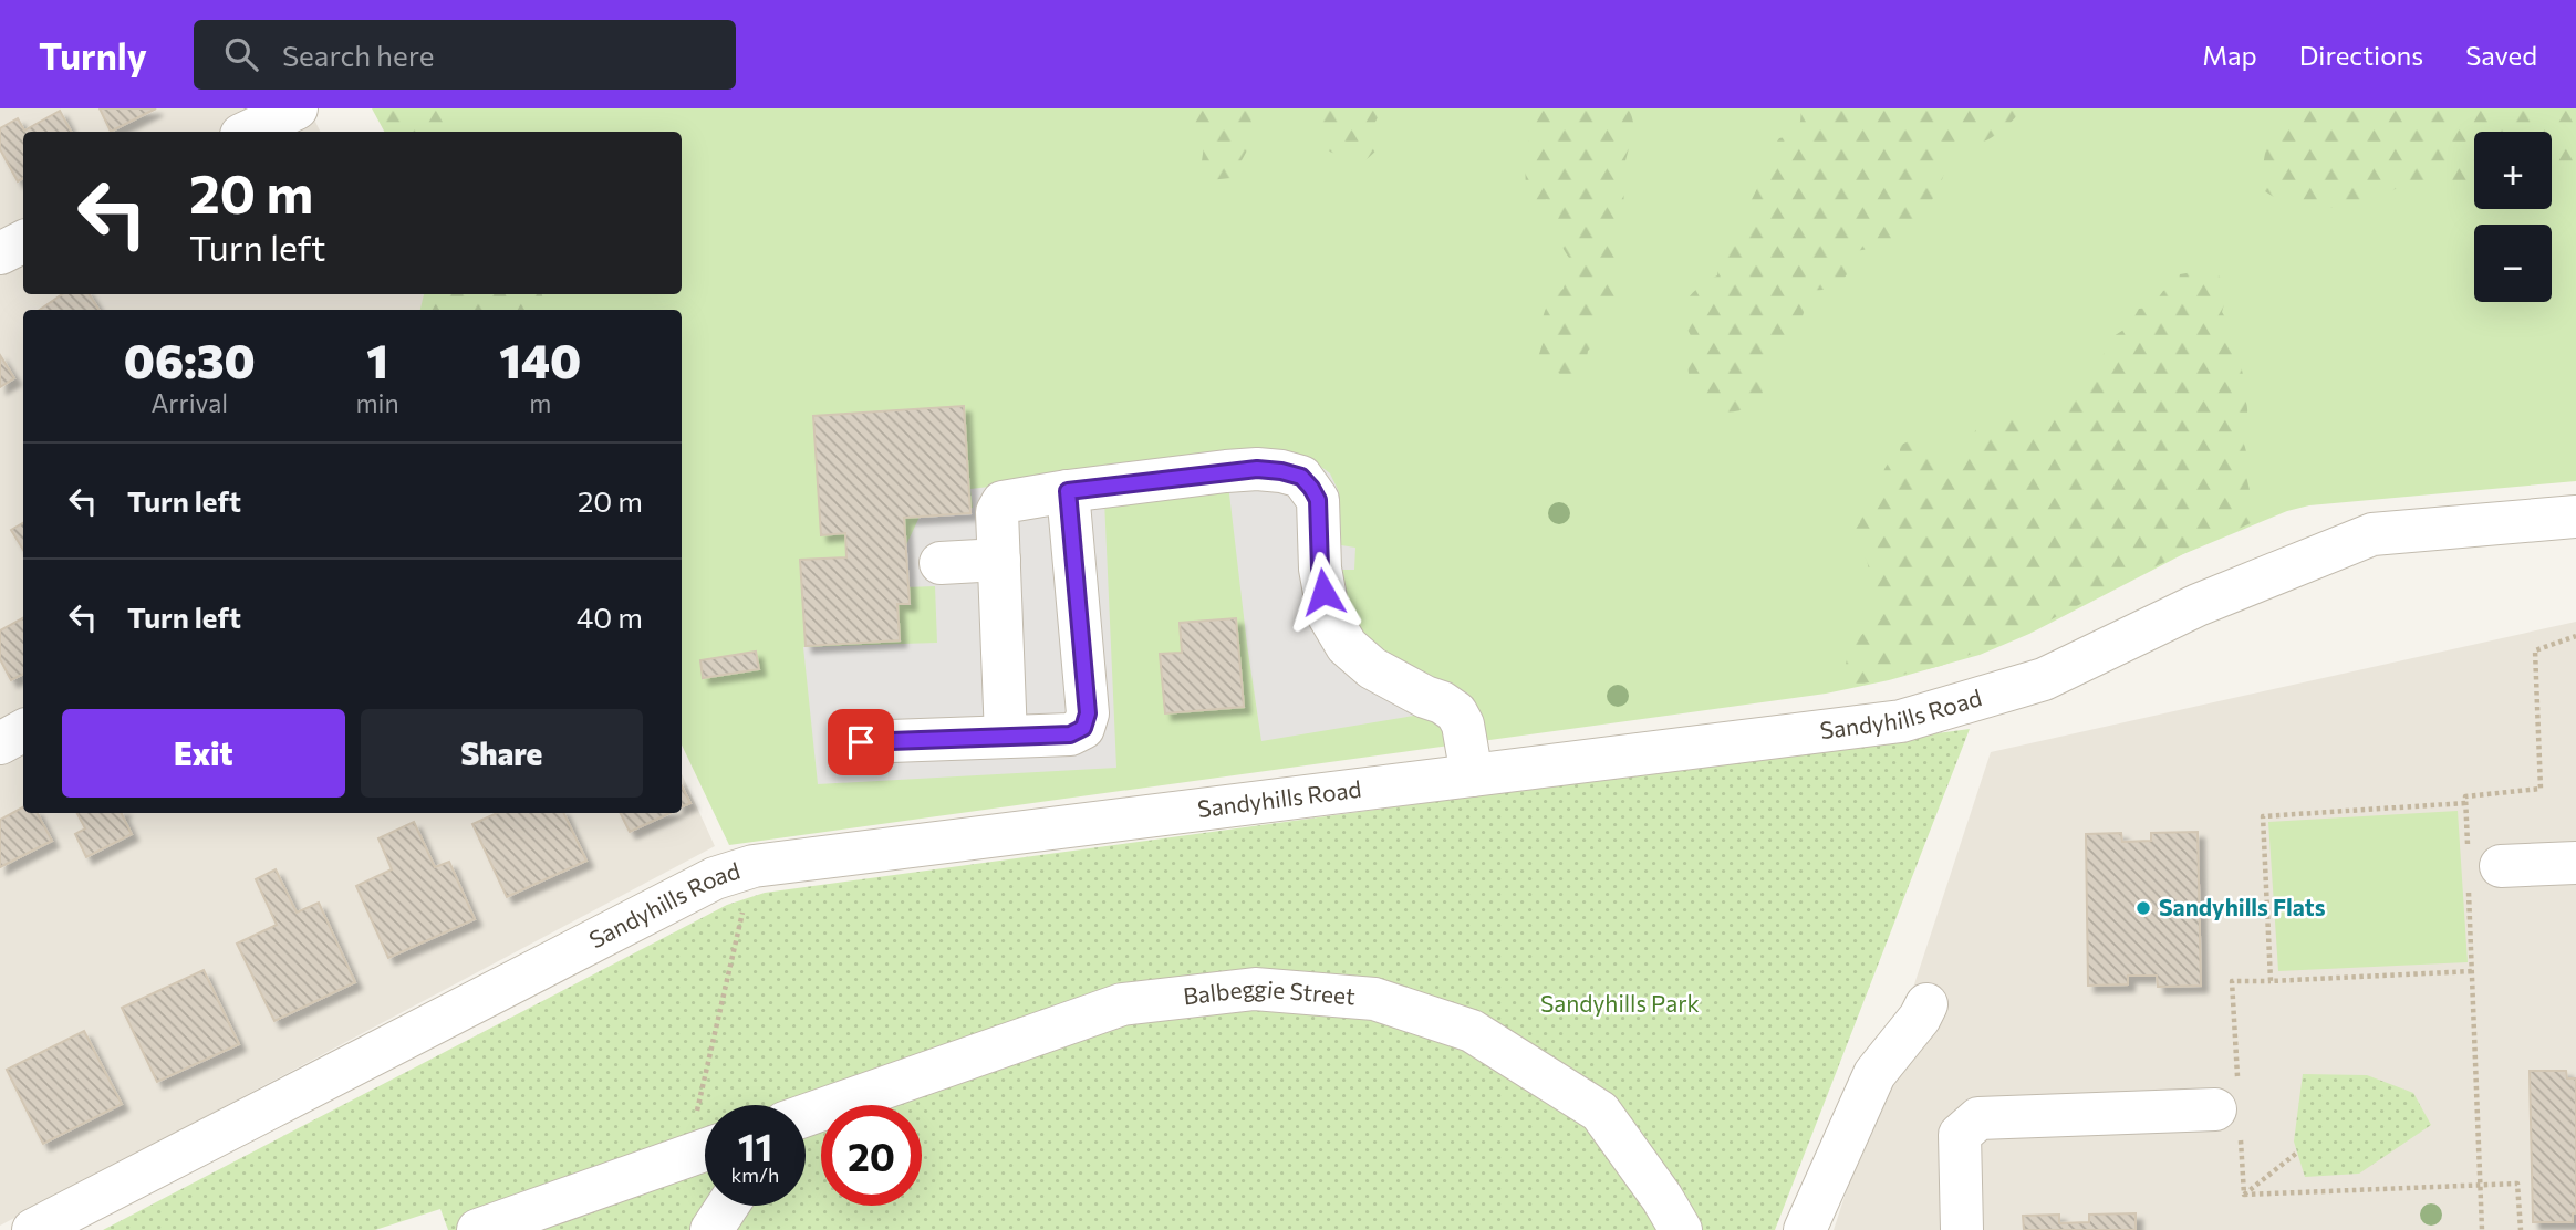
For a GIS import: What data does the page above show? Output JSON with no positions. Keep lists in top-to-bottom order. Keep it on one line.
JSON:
{"streets":{"street":["Sandyhills Road","Balbeggie Street"]},"parks":["Sandyhills Park"],"places":["Sandyhills Flats"],"page":{"header":"Turnly","search":"Search here","nav":["Map","Directions","Saved"],"map_buttons":["+","−"],"turn":["20 m","Turn left"],"eta":["06:30","Arrival","1","min","140","m"],"list":[{"name":"Turn left","value":"20 m"},{"name":"Turn left","value":"40 m"}],"buttons":["Exit","Share"],"speed":"11 km/h","limit":"20"}}
